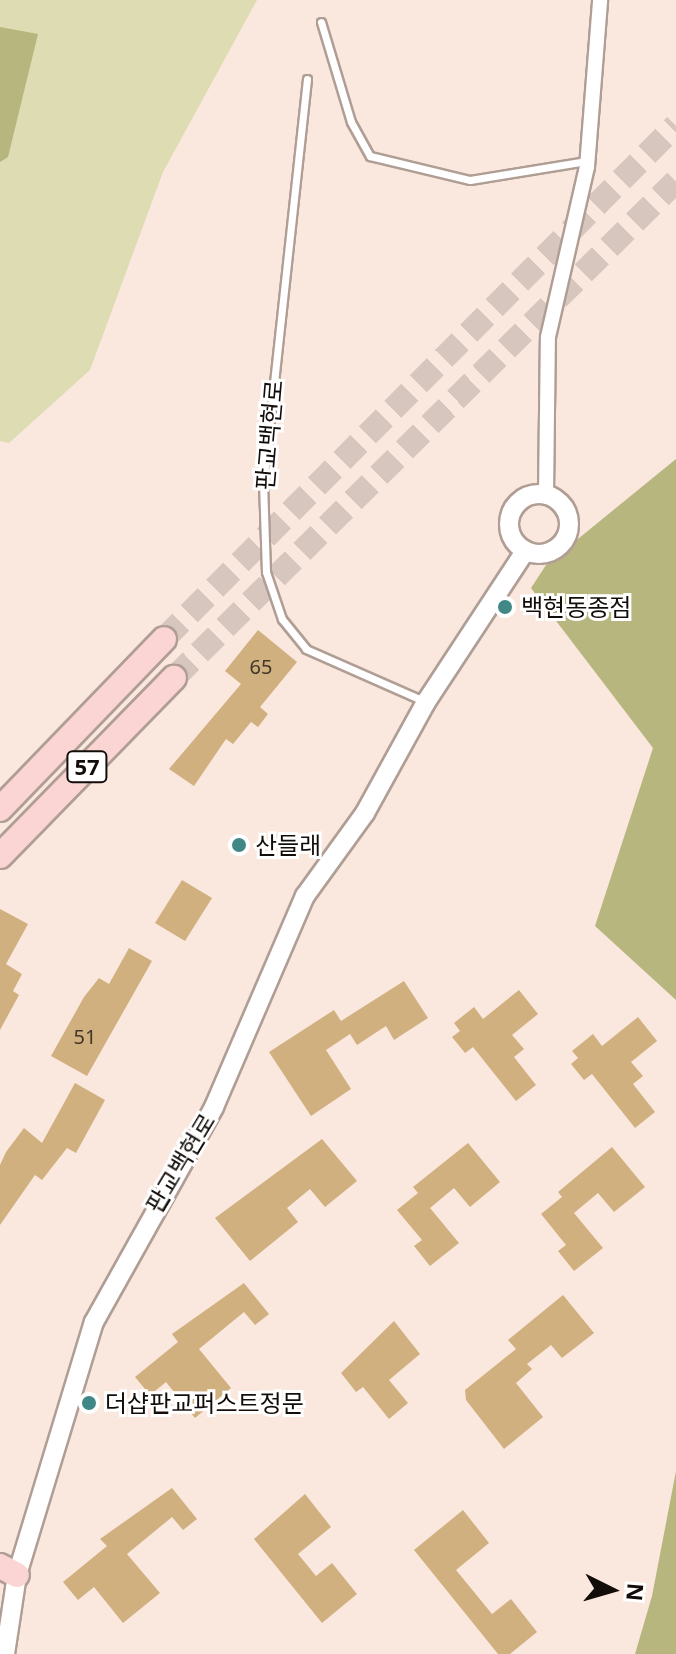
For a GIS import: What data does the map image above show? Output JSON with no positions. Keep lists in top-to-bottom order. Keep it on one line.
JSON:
{"streets":{"main road":["57"],"street":["판교백현로"]},"places":["백현동종점","산들래","더샵판교퍼스트정문"],"house_numbers":["65","51"],"north":"right"}
